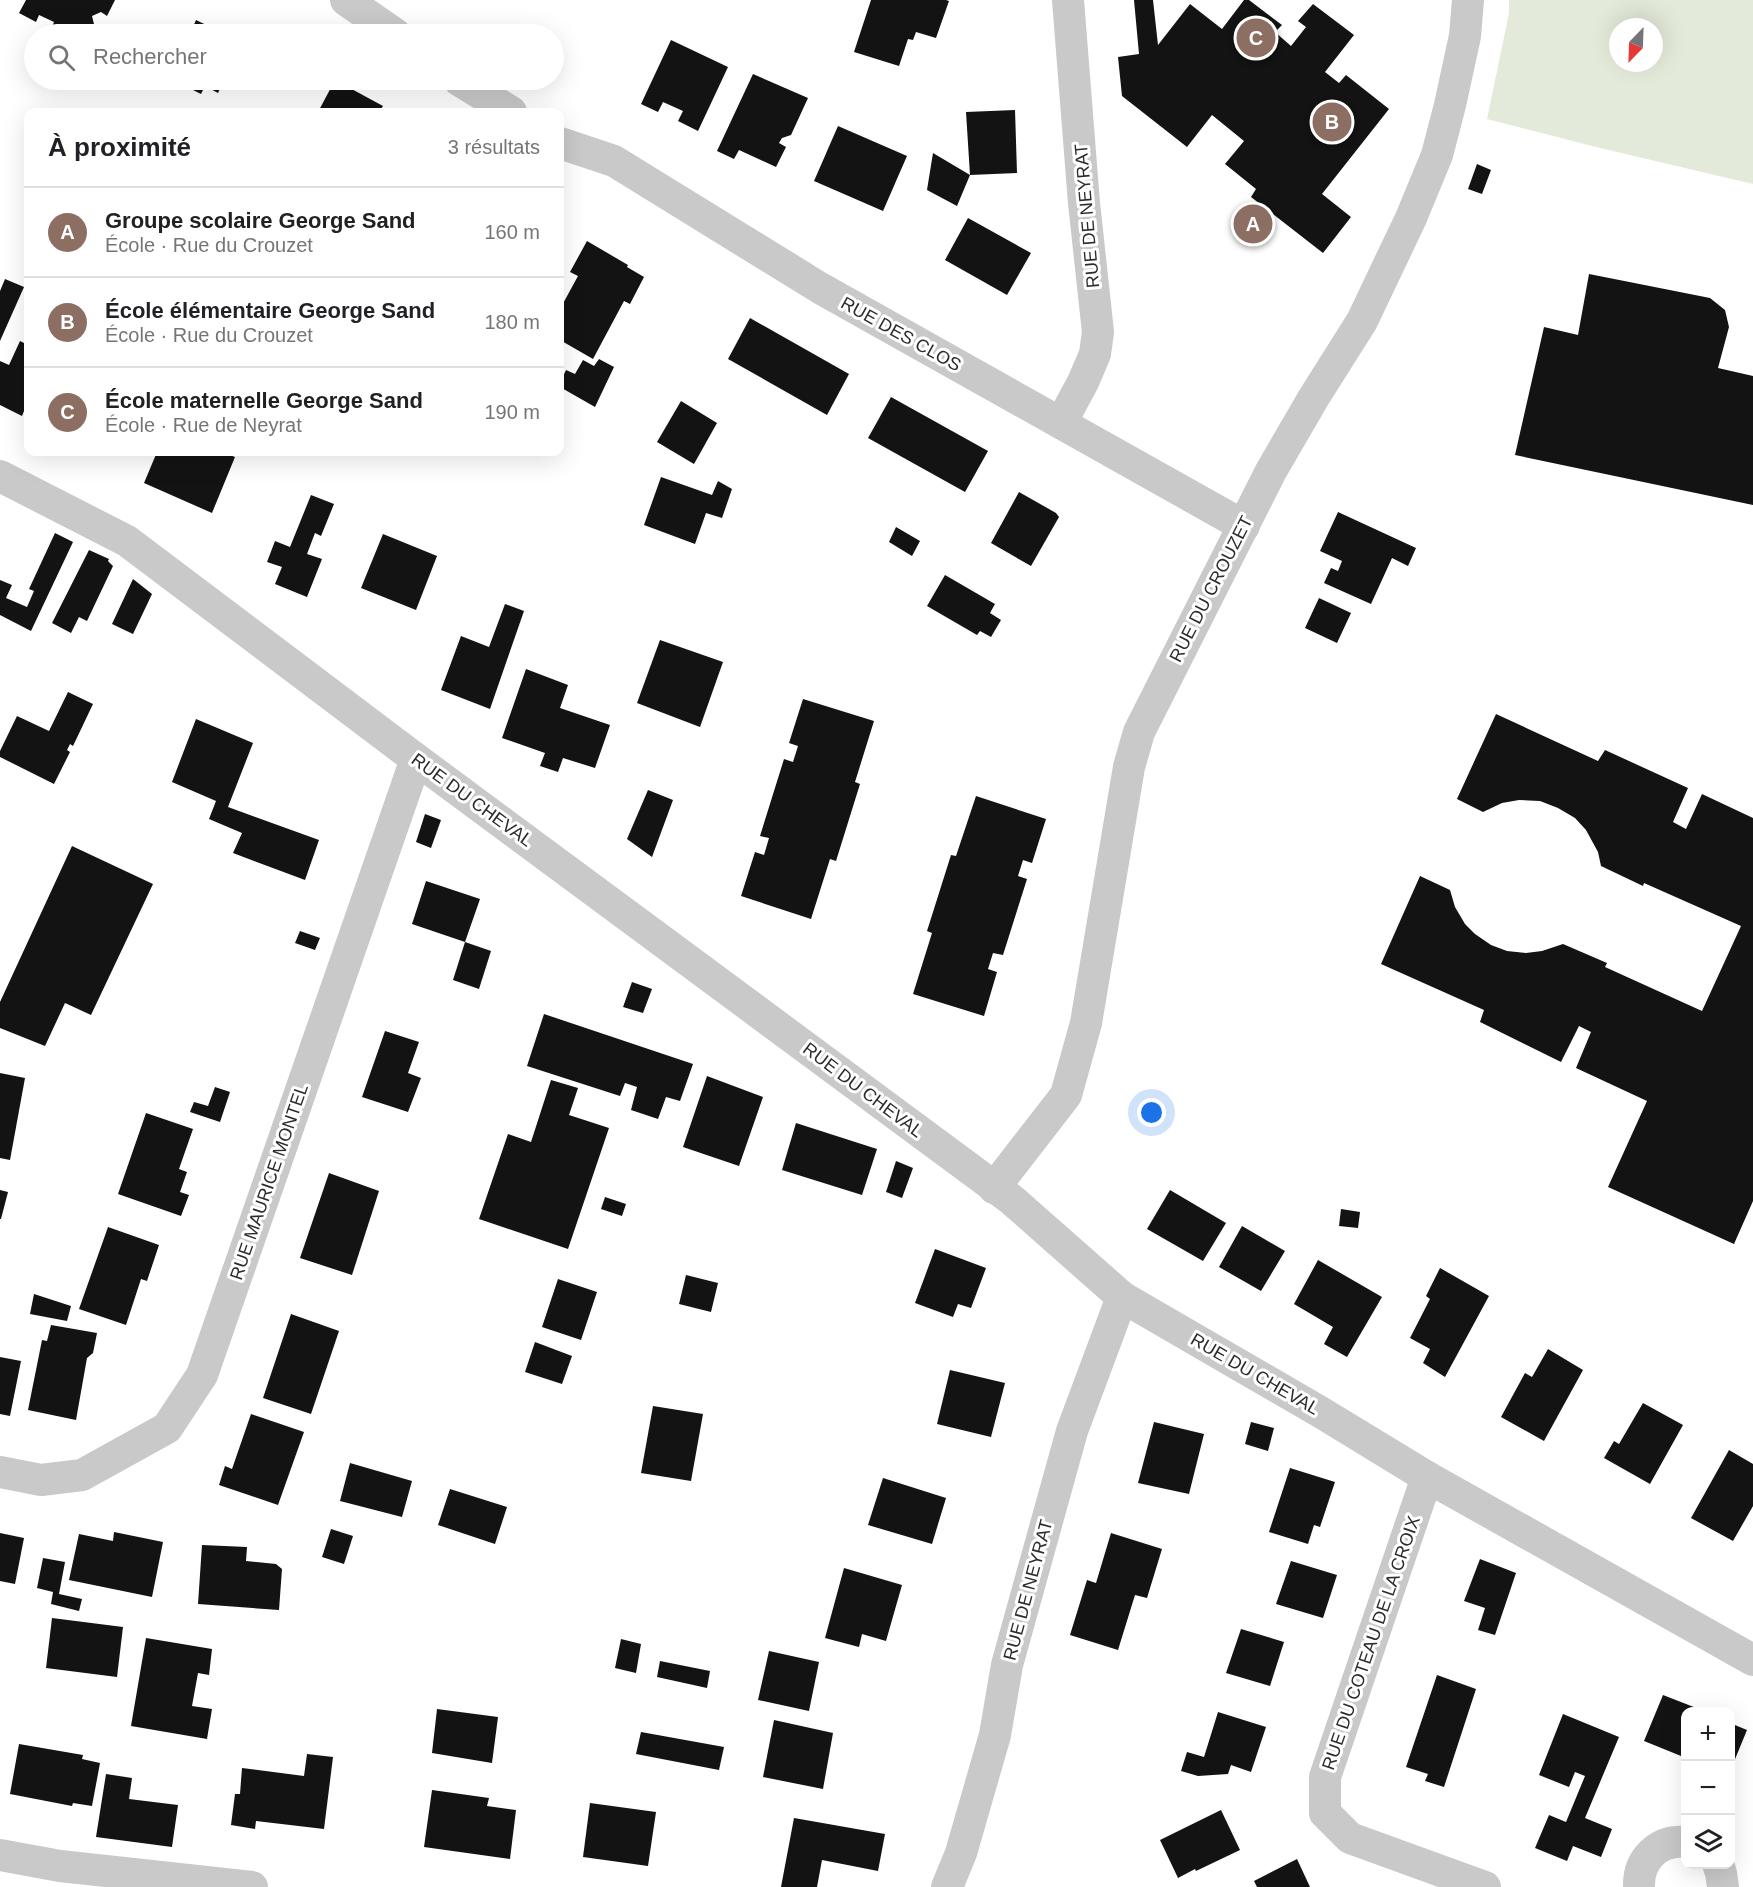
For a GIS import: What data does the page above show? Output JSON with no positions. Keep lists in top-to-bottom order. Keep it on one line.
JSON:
{"streets":{"street":["RUE DE NEYRAT","RUE DES CLOS","RUE DU CROUZET","RUE DU CHEVAL","RUE MAURICE MONTEL","RUE DU COTEAU DE LA CROIX"]},"crossings":[["RUE DE NEYRAT","RUE DES CLOS"],["RUE DE NEYRAT","RUE DU CHEVAL"],["RUE DES CLOS","RUE DU CROUZET"],["RUE DU CROUZET","RUE DU CHEVAL"],["RUE DU CHEVAL","RUE MAURICE MONTEL"],["RUE DU CHEVAL","RUE DU COTEAU DE LA CROIX"]],"north":"bottom left","page":{"pins":["C","B","A"],"search":"Rechercher","heading":["À proximité","3 résultats"],"list":[{"mark":"A","name":"Groupe scolaire George Sand","note":"École · Rue du Crouzet","value":"160 m"},{"mark":"B","name":"École élémentaire George Sand","note":"École · Rue du Crouzet","value":"180 m"},{"mark":"C","name":"École maternelle George Sand","note":"École · Rue de Neyrat","value":"190 m"}],"map_buttons":["+","−"]}}
